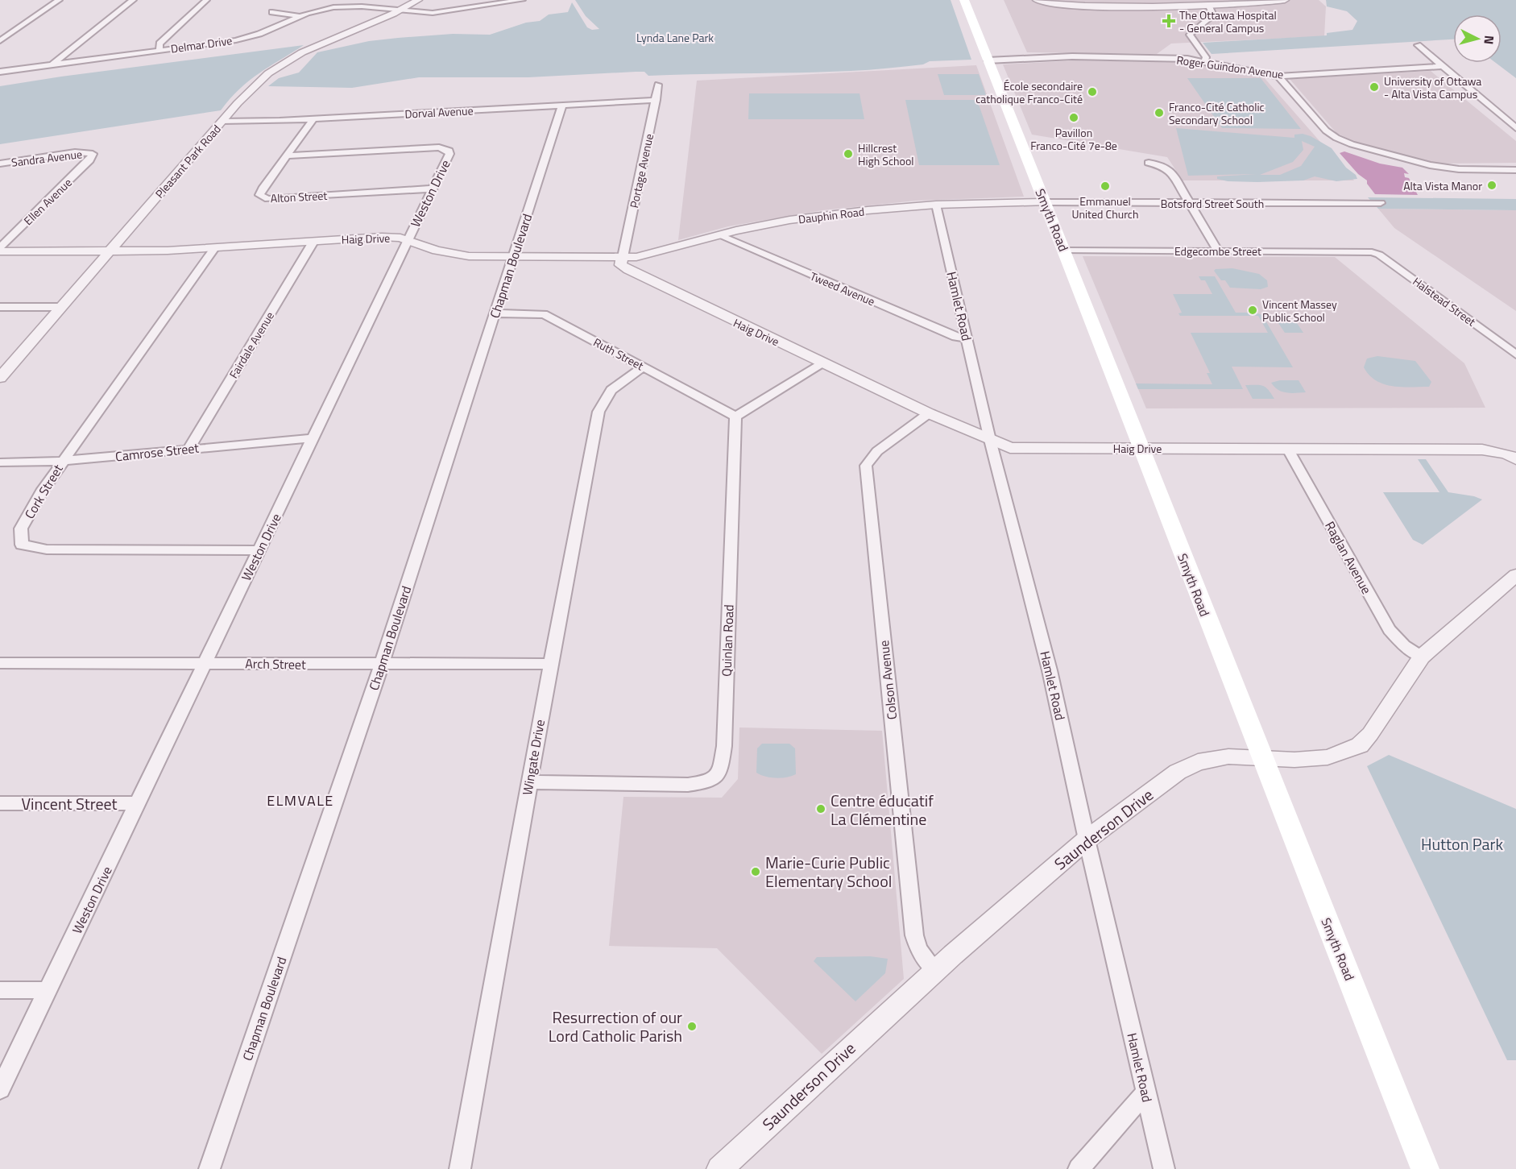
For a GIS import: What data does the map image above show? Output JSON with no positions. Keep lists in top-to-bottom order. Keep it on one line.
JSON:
{"streets":{"main road":["Smyth Road"],"street":["Delmar Drive","Roger Guindon Avenue","Dorval Avenue","Sandra Avenue","Pleasant Park Road","Portage Avenue","Weston Drive","Alton Street","Ellen Avenue","Botsford Street South","Dauphin Road","Haig Drive","Edgecombe Street","Chapman Boulevard","Tweed Avenue","Halstead Street","Hamlet Road","Fairdale Avenue","Ruth Street","Camrose Street","Cork Street","Raglan Avenue","Quinlan Road","Arch Street","Colson Avenue","Wingate Drive","Vincent Street","Saunderson Drive"]},"crossings":[["Delmar Drive","Pleasant Park Road"],["Roger Guindon Avenue","Smyth Road"],["Dorval Avenue","Pleasant Park Road"],["Dorval Avenue","Portage Avenue"],["Dorval Avenue","Alton Street"],["Dorval Avenue","Chapman Boulevard"],["Sandra Avenue","Ellen Avenue"],["Pleasant Park Road","Haig Drive"],["Portage Avenue","Dauphin Road"],["Portage Avenue","Haig Drive"],["Weston Drive","Alton Street"],["Weston Drive","Haig Drive"],["Weston Drive","Camrose Street"],["Weston Drive","Cork Street"],["Weston Drive","Arch Street"],["Weston Drive","Vincent Street"],["Ellen Avenue","Haig Drive"],["Botsford Street South","Dauphin Road"],["Botsford Street South","Smyth Road"],["Dauphin Road","Smyth Road"],["Dauphin Road","Haig Drive"],["Dauphin Road","Tweed Avenue"],["Dauphin Road","Hamlet Road"],["Smyth Road","Haig Drive"],["Smyth Road","Edgecombe Street"],["Smyth Road","Saunderson Drive"],["Haig Drive","Chapman Boulevard"],["Haig Drive","Hamlet Road"],["Haig Drive","Fairdale Avenue"],["Haig Drive","Cork Street"],["Haig Drive","Raglan Avenue"],["Haig Drive","Colson Avenue"],["Edgecombe Street","Halstead Street"],["Chapman Boulevard","Ruth Street"],["Chapman Boulevard","Arch Street"],["Tweed Avenue","Hamlet Road"],["Hamlet Road","Saunderson Drive"],["Fairdale Avenue","Camrose Street"],["Ruth Street","Quinlan Road"],["Ruth Street","Wingate Drive"],["Camrose Street","Cork Street"],["Raglan Avenue","Saunderson Drive"],["Quinlan Road","Wingate Drive"],["Arch Street","Wingate Drive"],["Colson Avenue","Saunderson Drive"]],"districts":["ELMVALE"],"parks":["Lynda Lane Park","Hutton Park"],"places":{"health":["The Ottawa Hospital - General Campus"],"other":["University of Ottawa - Alta Vista Campus","École secondaire catholique Franco-Cité","Franco-Cité Catholic Secondary School","Pavillon Franco-Cité 7e-8e","Hillcrest High School","Alta Vista Manor","Emmanuel United Church","Vincent Massey Public School","Centre éducatif La Clémentine","Marie-Curie Public Elementary School","Resurrection of our Lord Catholic Parish"]},"north":"right"}
